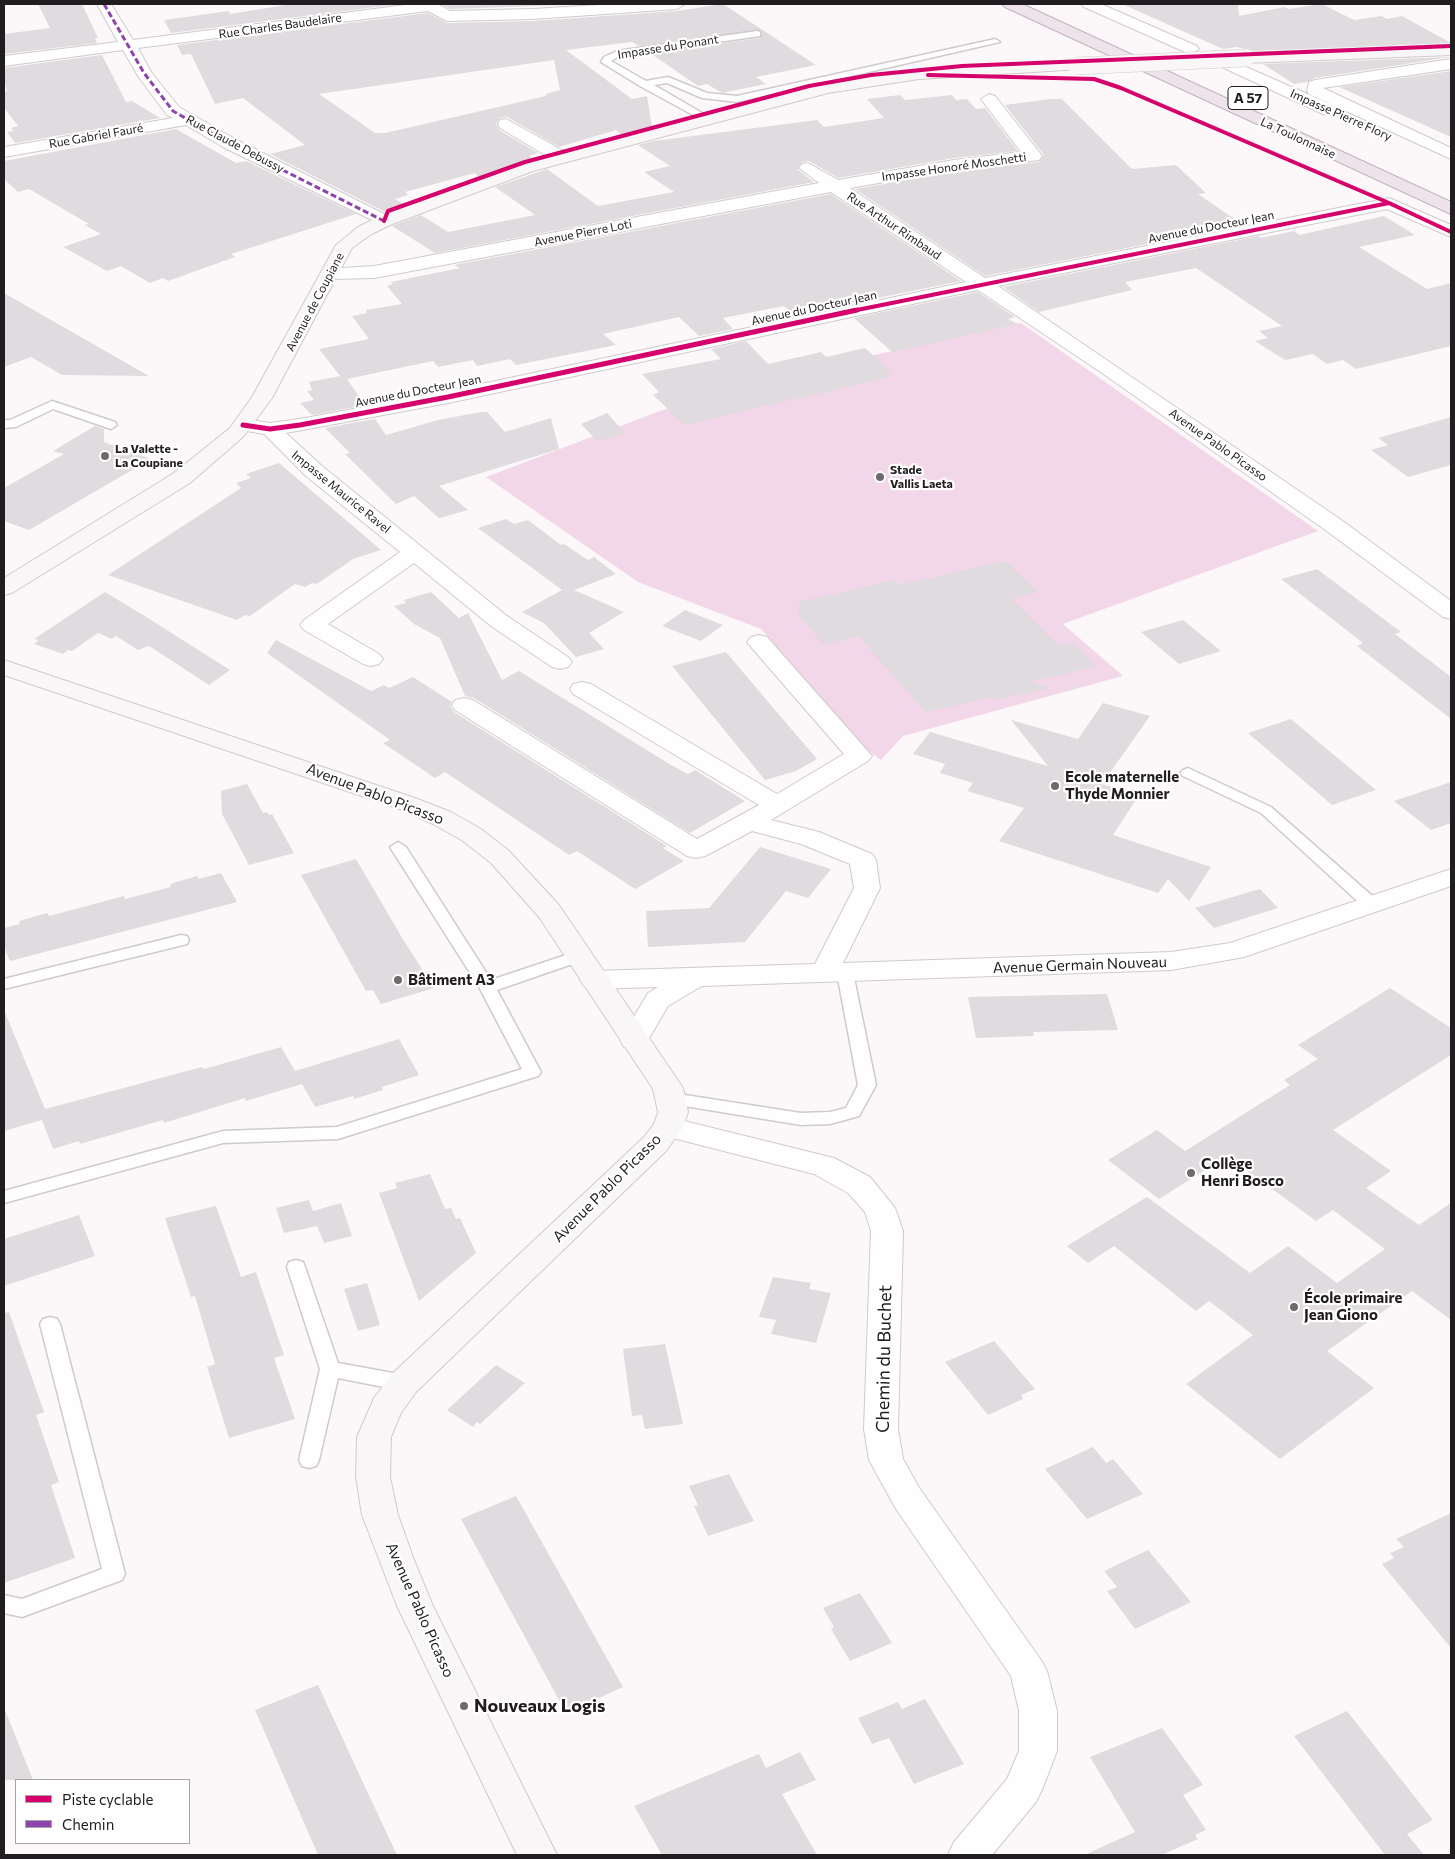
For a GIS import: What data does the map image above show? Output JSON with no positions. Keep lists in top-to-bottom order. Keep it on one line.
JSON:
{"streets":{"highway":["A 57","La Toulonnaise"],"main road":["Avenue de Coupiane","Avenue Pablo Picasso"],"street":["Rue Charles Baudelaire","Impasse Pierre Flory","Rue Gabriel Fauré","Rue Claude Debussy","Impasse Honoré Moschetti","Rue Arthur Rimbaud","Avenue du Docteur Jean","Avenue Pierre Loti","Impasse Maurice Ravel","Avenue Germain Nouveau","Chemin du Buchet"],"lane":["Impasse du Ponant"]},"crossings":[["Rue Charles Baudelaire","Rue Claude Debussy"],["Impasse du Ponant","Avenue de Coupiane"],["Impasse Pierre Flory","Avenue de Coupiane"],["Rue Gabriel Fauré","Rue Claude Debussy"],["Rue Claude Debussy","Avenue de Coupiane"],["Impasse Honoré Moschetti","Rue Arthur Rimbaud"],["Impasse Honoré Moschetti","Avenue Pierre Loti"],["Rue Arthur Rimbaud","Avenue du Docteur Jean"],["Rue Arthur Rimbaud","Avenue Pierre Loti"],["Rue Arthur Rimbaud","Avenue Pablo Picasso"],["Avenue du Docteur Jean","Avenue de Coupiane"],["Avenue du Docteur Jean","Avenue Pablo Picasso"],["Avenue du Docteur Jean","Impasse Maurice Ravel"],["Avenue Pierre Loti","Avenue de Coupiane"],["Avenue Pablo Picasso","Avenue Germain Nouveau"],["Avenue Pablo Picasso","Chemin du Buchet"]],"places":["La Valette - La Coupiane","Stade Vallis Laeta","Ecole maternelle Thyde Monnier","Bâtiment A3","Collège Henri Bosco","École primaire Jean Giono","Nouveaux Logis"],"legend":["Piste cyclable","Chemin"]}
